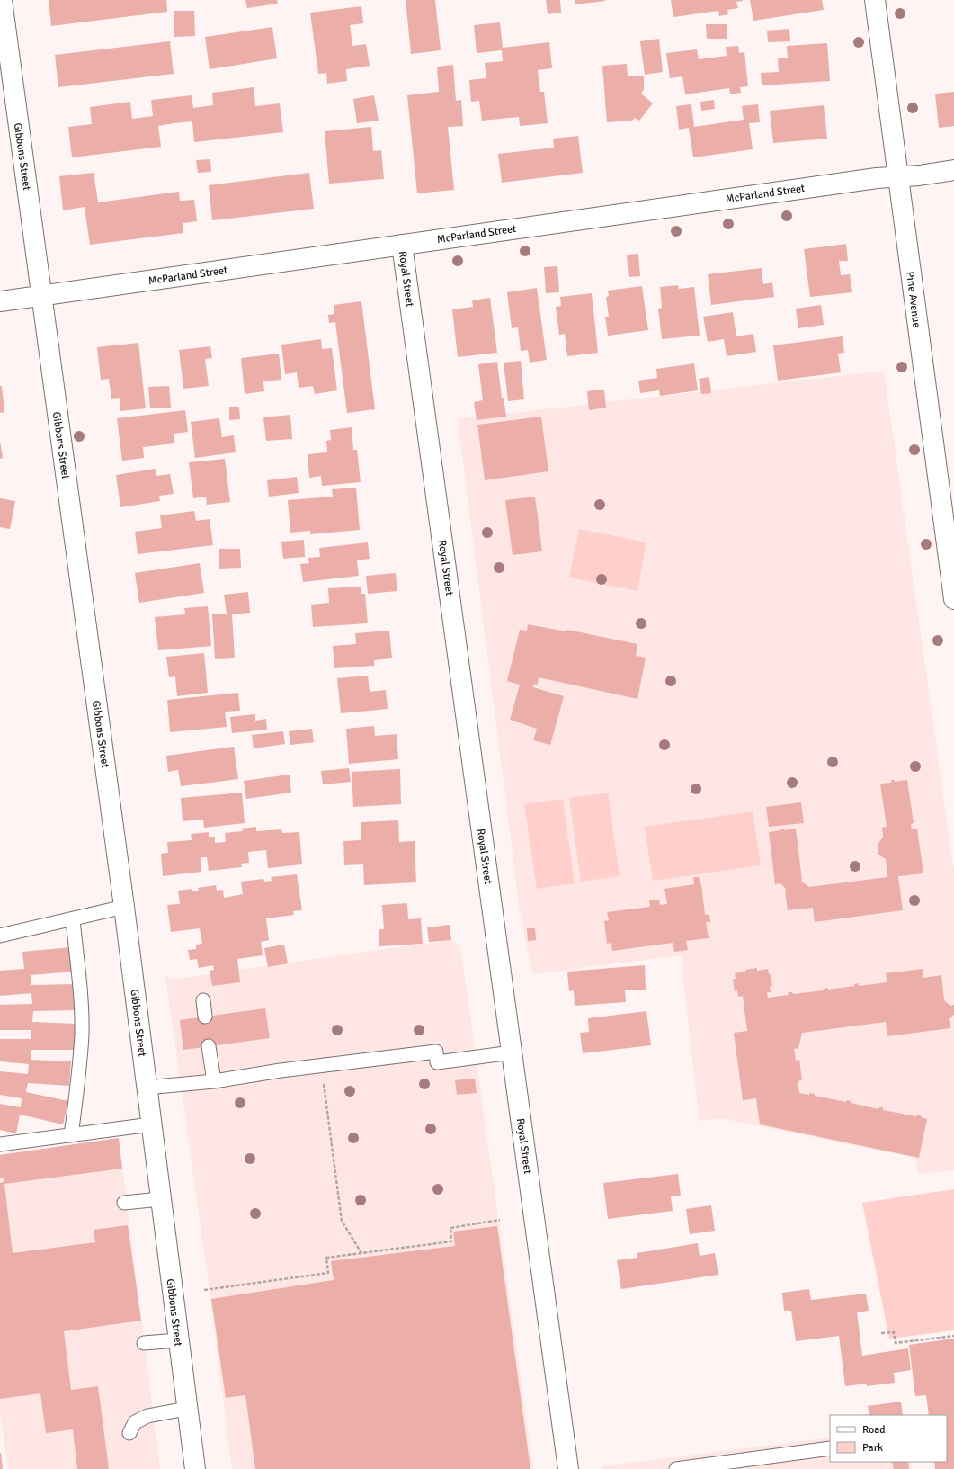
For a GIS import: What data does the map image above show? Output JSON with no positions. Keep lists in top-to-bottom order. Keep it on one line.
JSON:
{"streets":{"street":["Gibbons Street","McParland Street","Royal Street","Pine Avenue"]},"crossings":[["Gibbons Street","McParland Street"],["McParland Street","Royal Street"],["McParland Street","Pine Avenue"]],"legend":["Road","Park"]}
